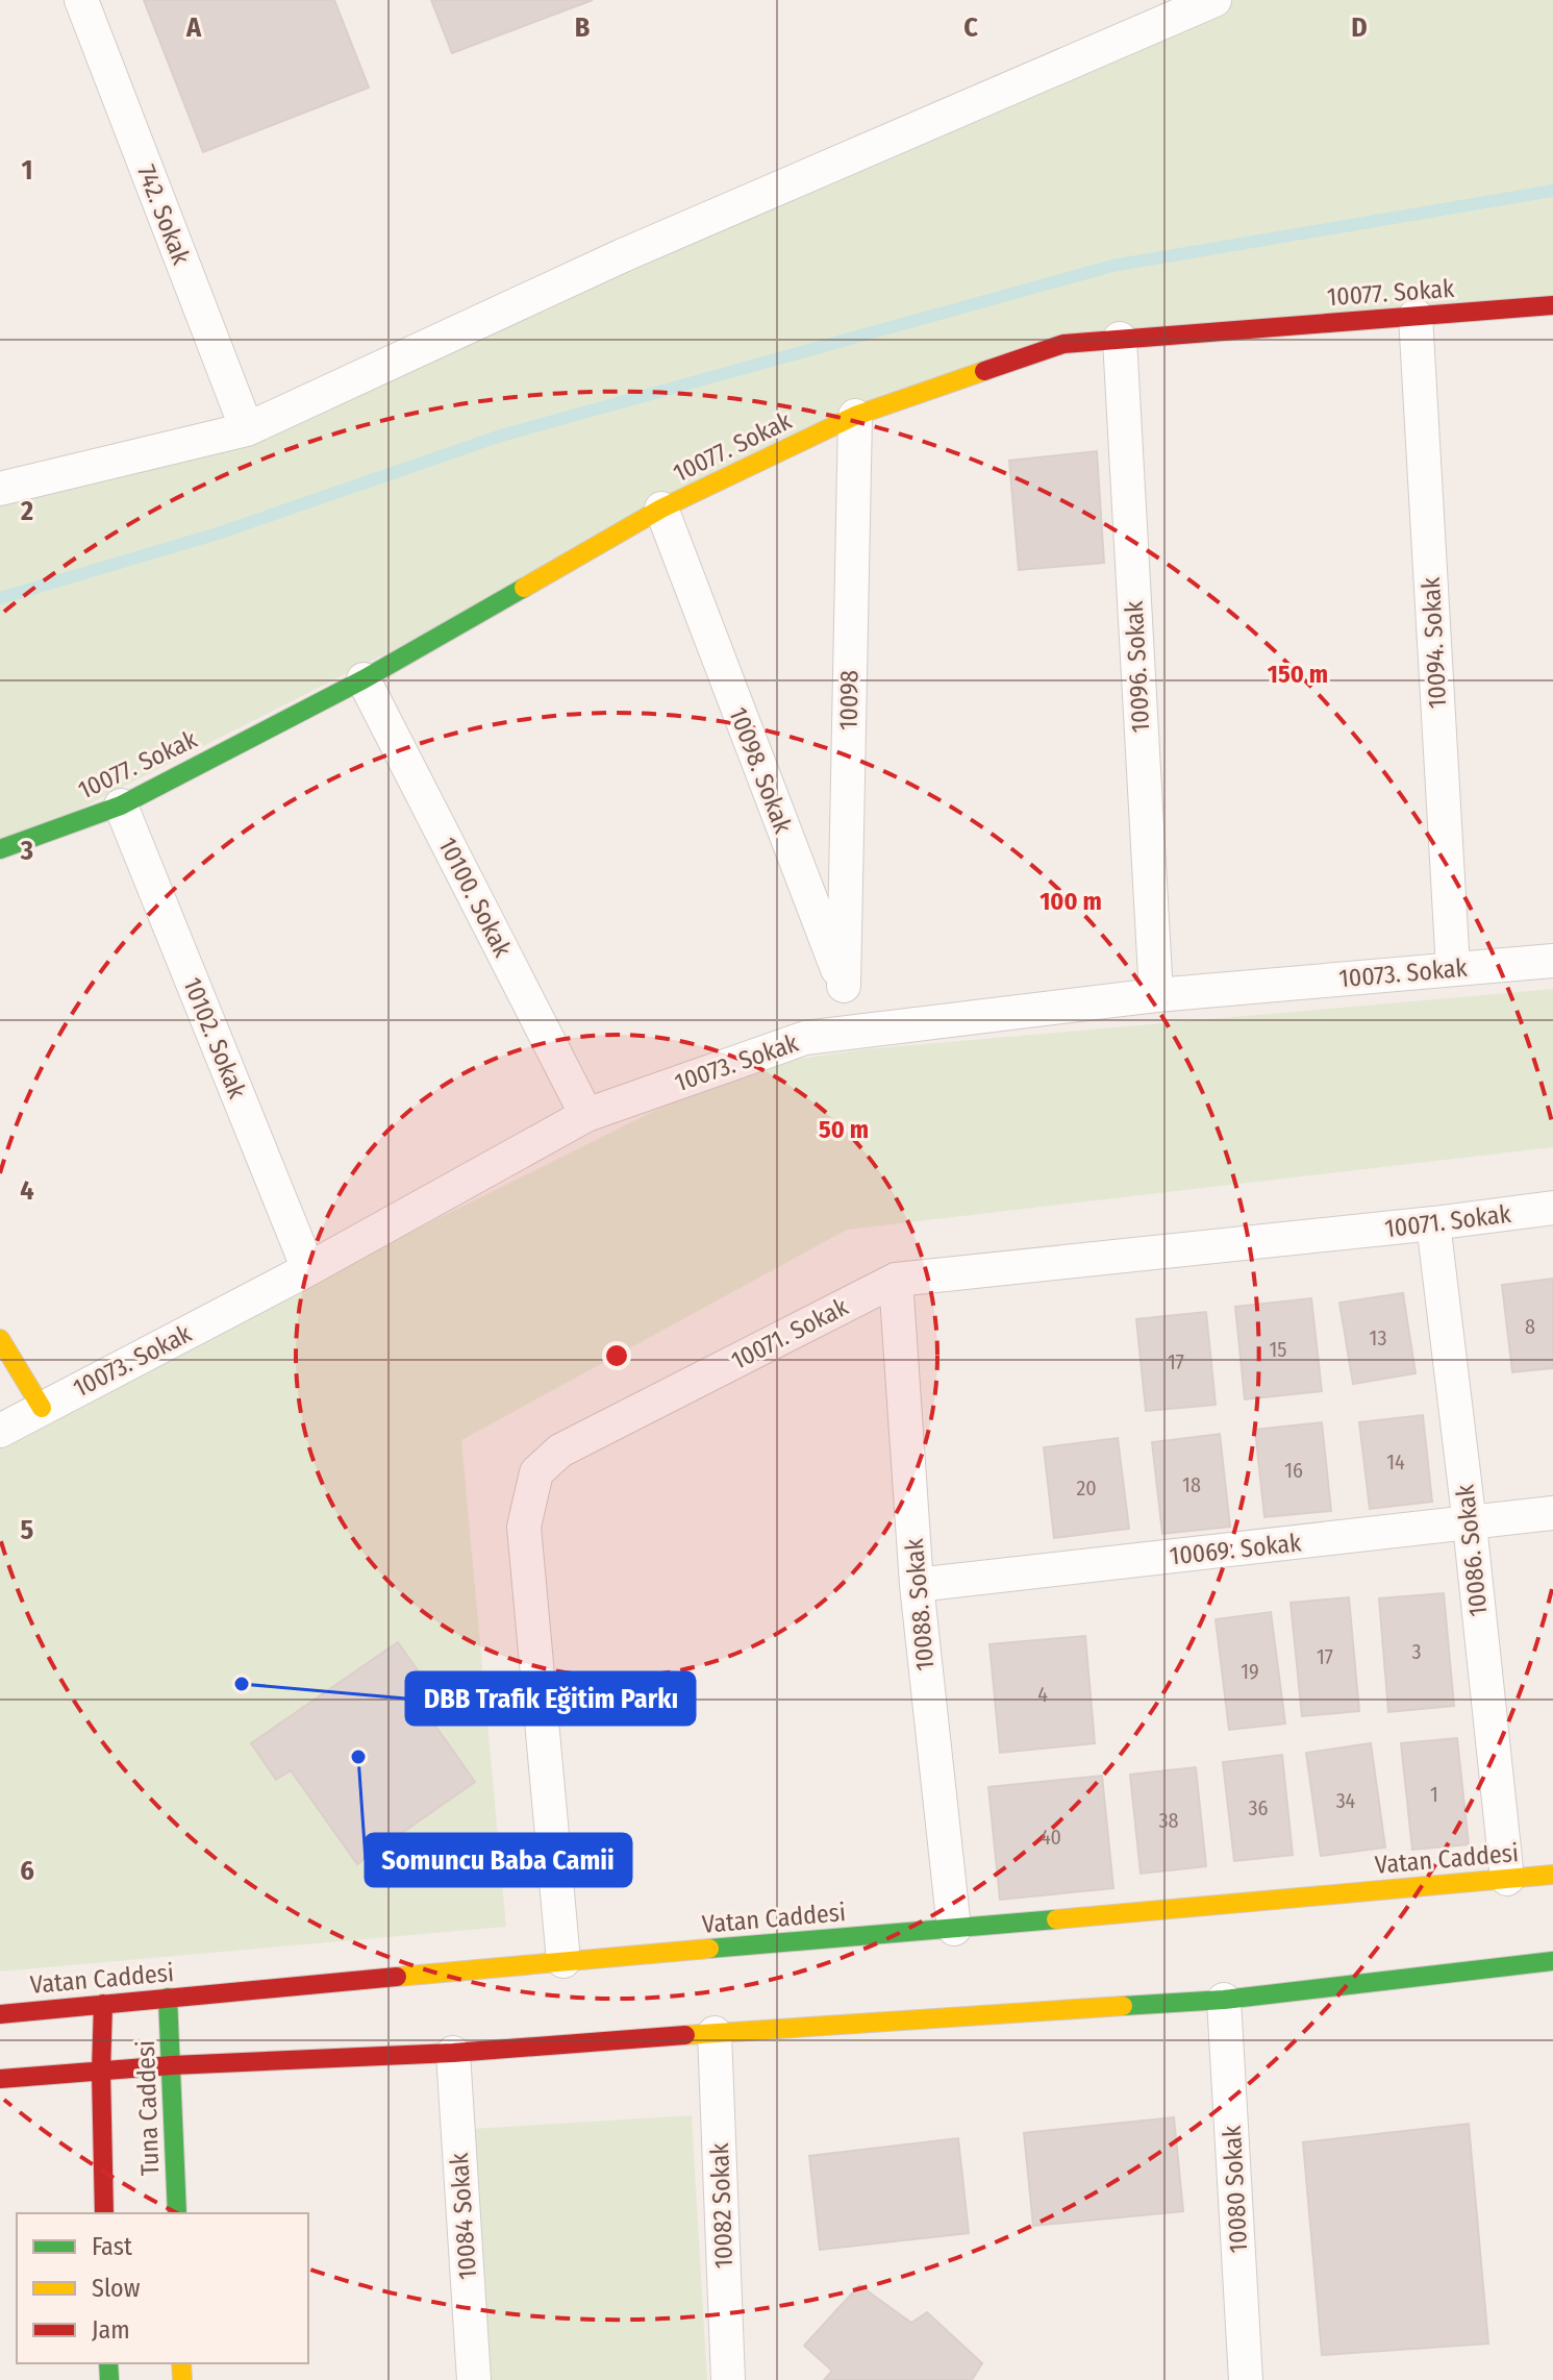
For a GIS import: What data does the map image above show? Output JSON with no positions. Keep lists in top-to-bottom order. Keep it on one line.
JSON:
{"streets":{"street":["742. Sokak","10077. Sokak","10094. Sokak","10096. Sokak","10098","10098. Sokak","10100. Sokak","10073. Sokak","10102. Sokak","10071. Sokak","10069. Sokak","10086. Sokak","10088. Sokak","Vatan Caddesi","Tuna Caddesi","10080 Sokak","10082 Sokak","10084 Sokak"]},"crossings":[["10077. Sokak","10094. Sokak"],["10077. Sokak","10096. Sokak"],["10077. Sokak","10098"],["10077. Sokak","10098. Sokak"],["10077. Sokak","10100. Sokak"],["10077. Sokak","10102. Sokak"],["10094. Sokak","10073. Sokak"],["10096. Sokak","10073. Sokak"],["10098","10098. Sokak"],["10098. Sokak","10073. Sokak"],["10100. Sokak","10073. Sokak"],["10073. Sokak","10102. Sokak"],["10071. Sokak","10086. Sokak"],["10071. Sokak","10088. Sokak"],["10071. Sokak","Vatan Caddesi"],["10069. Sokak","10086. Sokak"],["10069. Sokak","10088. Sokak"],["10086. Sokak","Vatan Caddesi"],["10088. Sokak","Vatan Caddesi"],["Vatan Caddesi","Tuna Caddesi"]],"places":["DBB Trafik Eğitim Parkı","Somuncu Baba Camii"],"house_numbers":["8","13","15","17","14","16","18","20","3","17","19","4","1","34","36","38","40"],"legend":["Fast","Slow","Jam"],"grid":{"columns":["A","B","C","D"],"rows":["1","2","3","4","5","6"]},"rings":["150 m","100 m","50 m"]}
